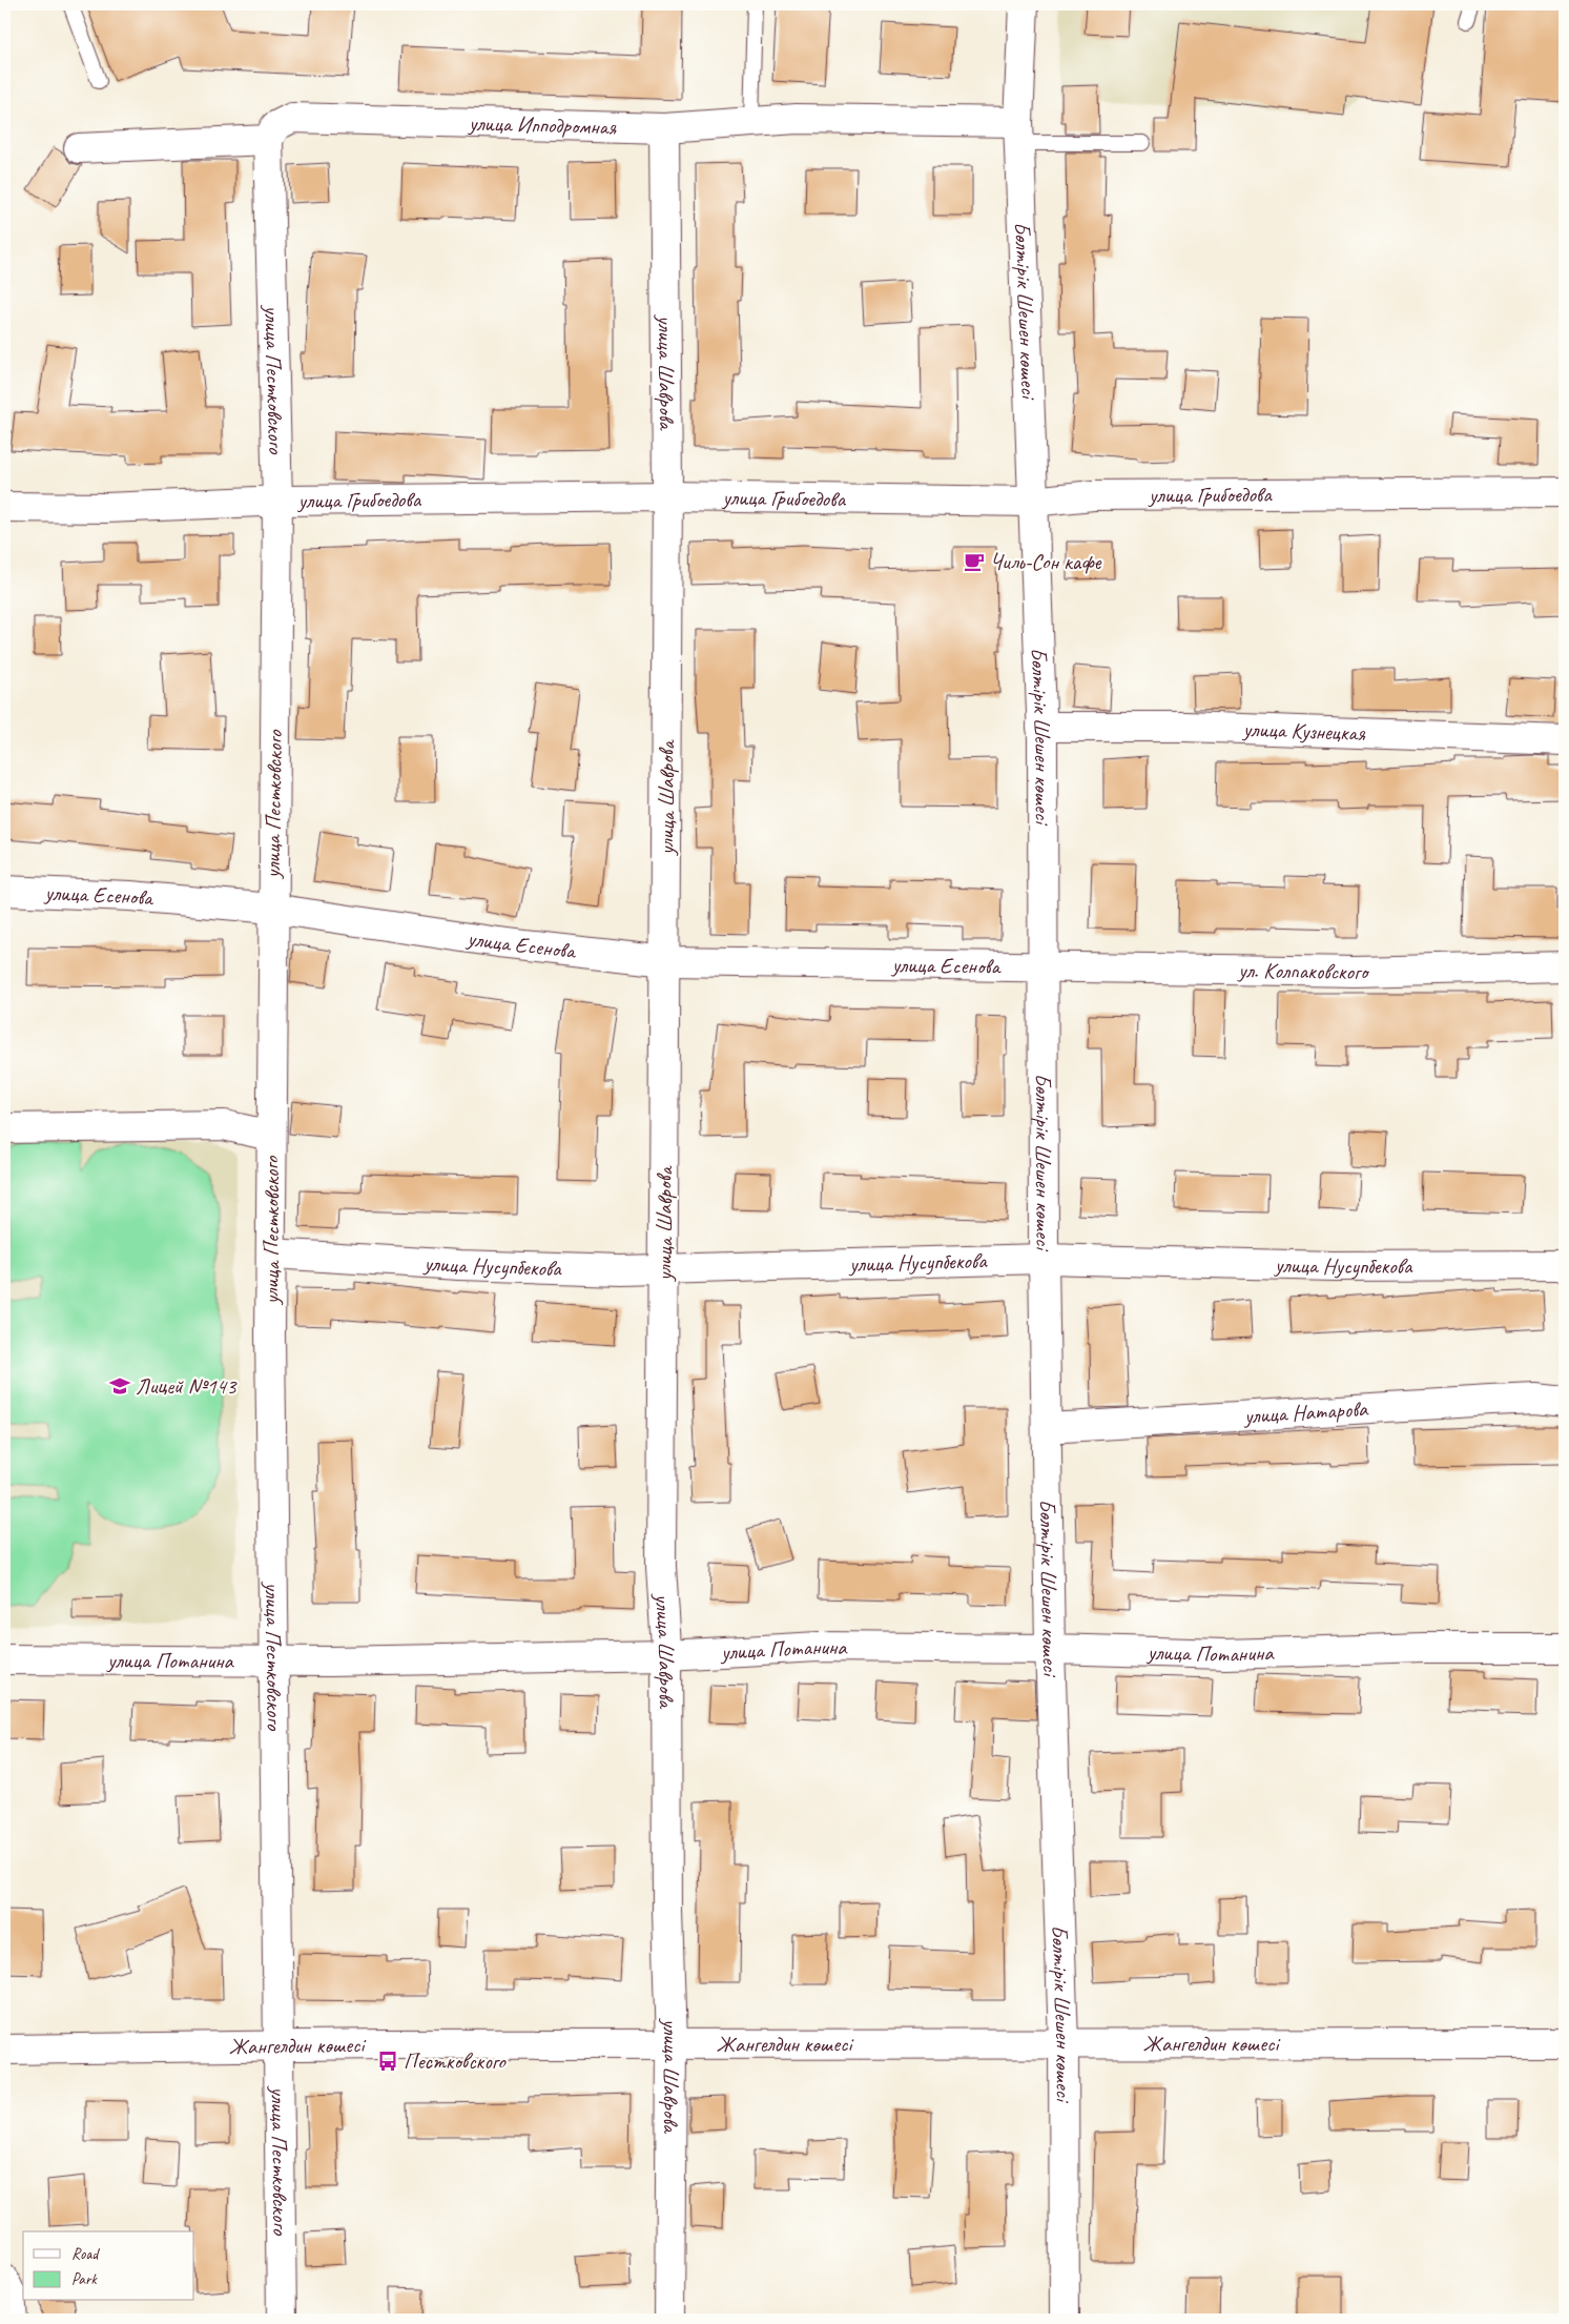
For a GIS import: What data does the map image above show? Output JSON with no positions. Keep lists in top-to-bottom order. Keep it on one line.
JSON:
{"streets":{"street":["улица Ипподромная","Бөлтірік Шешен көшесі","улица Шаврова","улица Пестковского","улица Грибоедова","улица Кузнецкая","улица Есенова","ул. Kолпаковского","улица Нусупбекова","улица Натарова","улица Потанина","Жангелдин көшесі"]},"crossings":[["улица Ипподромная","Бөлтірік Шешен көшесі"],["улица Ипподромная","улица Шаврова"],["улица Ипподромная","улица Пестковского"],["Бөлтірік Шешен көшесі","улица Грибоедова"],["Бөлтірік Шешен көшесі","улица Кузнецкая"],["Бөлтірік Шешен көшесі","улица Есенова"],["Бөлтірік Шешен көшесі","ул. Kолпаковского"],["Бөлтірік Шешен көшесі","улица Нусупбекова"],["Бөлтірік Шешен көшесі","улица Натарова"],["Бөлтірік Шешен көшесі","улица Потанина"],["Бөлтірік Шешен көшесі","Жангелдин көшесі"],["улица Шаврова","улица Грибоедова"],["улица Шаврова","улица Есенова"],["улица Шаврова","улица Нусупбекова"],["улица Шаврова","улица Потанина"],["улица Шаврова","Жангелдин көшесі"],["улица Пестковского","улица Грибоедова"],["улица Пестковского","улица Есенова"],["улица Пестковского","улица Нусупбекова"],["улица Пестковского","улица Потанина"],["улица Пестковского","Жангелдин көшесі"],["улица Есенова","ул. Kолпаковского"]],"places":{"cafe":["Чиль-Сон кафе"],"school or university":["Лицей №143"],"bus stop":["Пестковского"]},"legend":["Road","Park"]}
